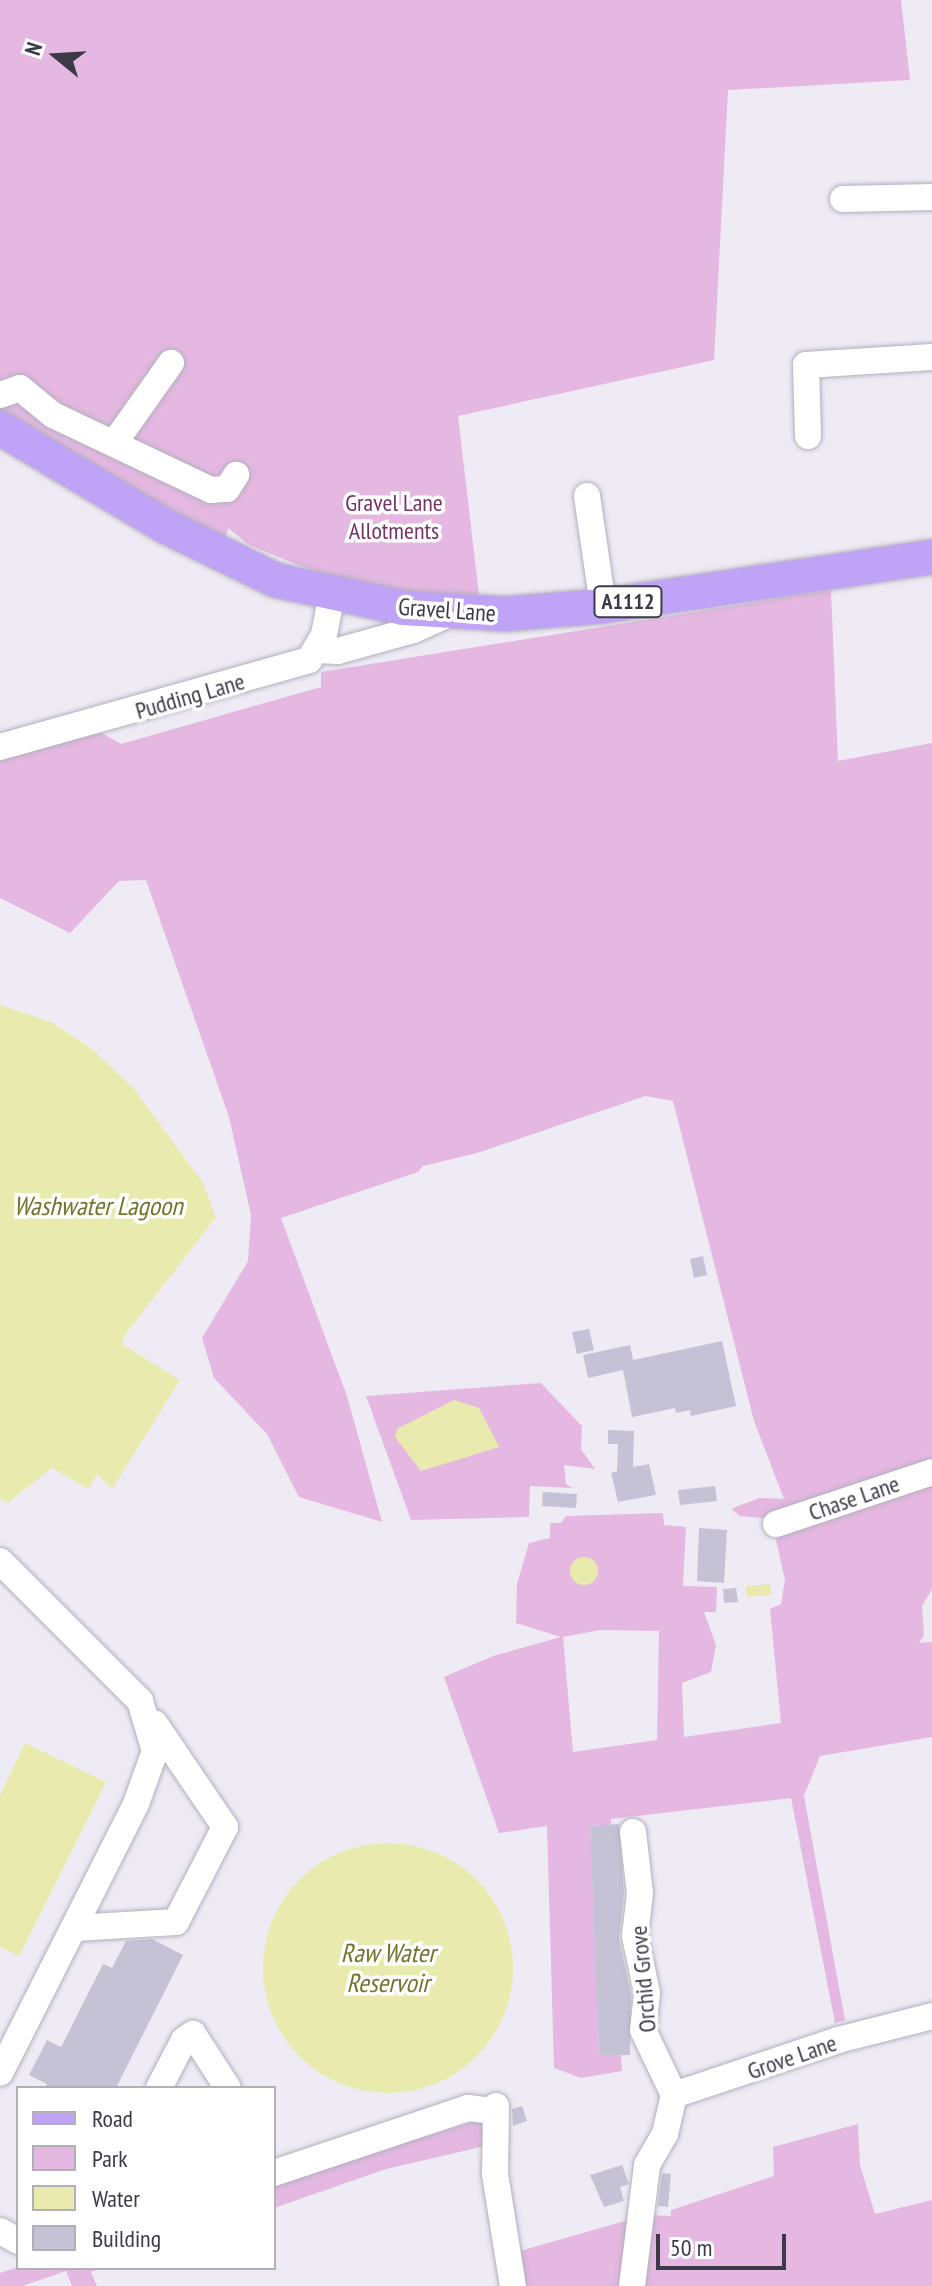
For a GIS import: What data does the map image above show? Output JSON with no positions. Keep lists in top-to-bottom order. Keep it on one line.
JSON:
{"streets":{"main road":["A1112","Gravel Lane"],"street":["Pudding Lane","Chase Lane","Orchid Grove","Grove Lane"]},"crossings":[["Orchid Grove","Grove Lane"]],"water":["Washwater Lagoon","Raw Water Reservoir"],"parks":["Gravel Lane Allotments"],"legend":["Road","Park","Water","Building"],"scale_bar":"50 m","north":"left"}
